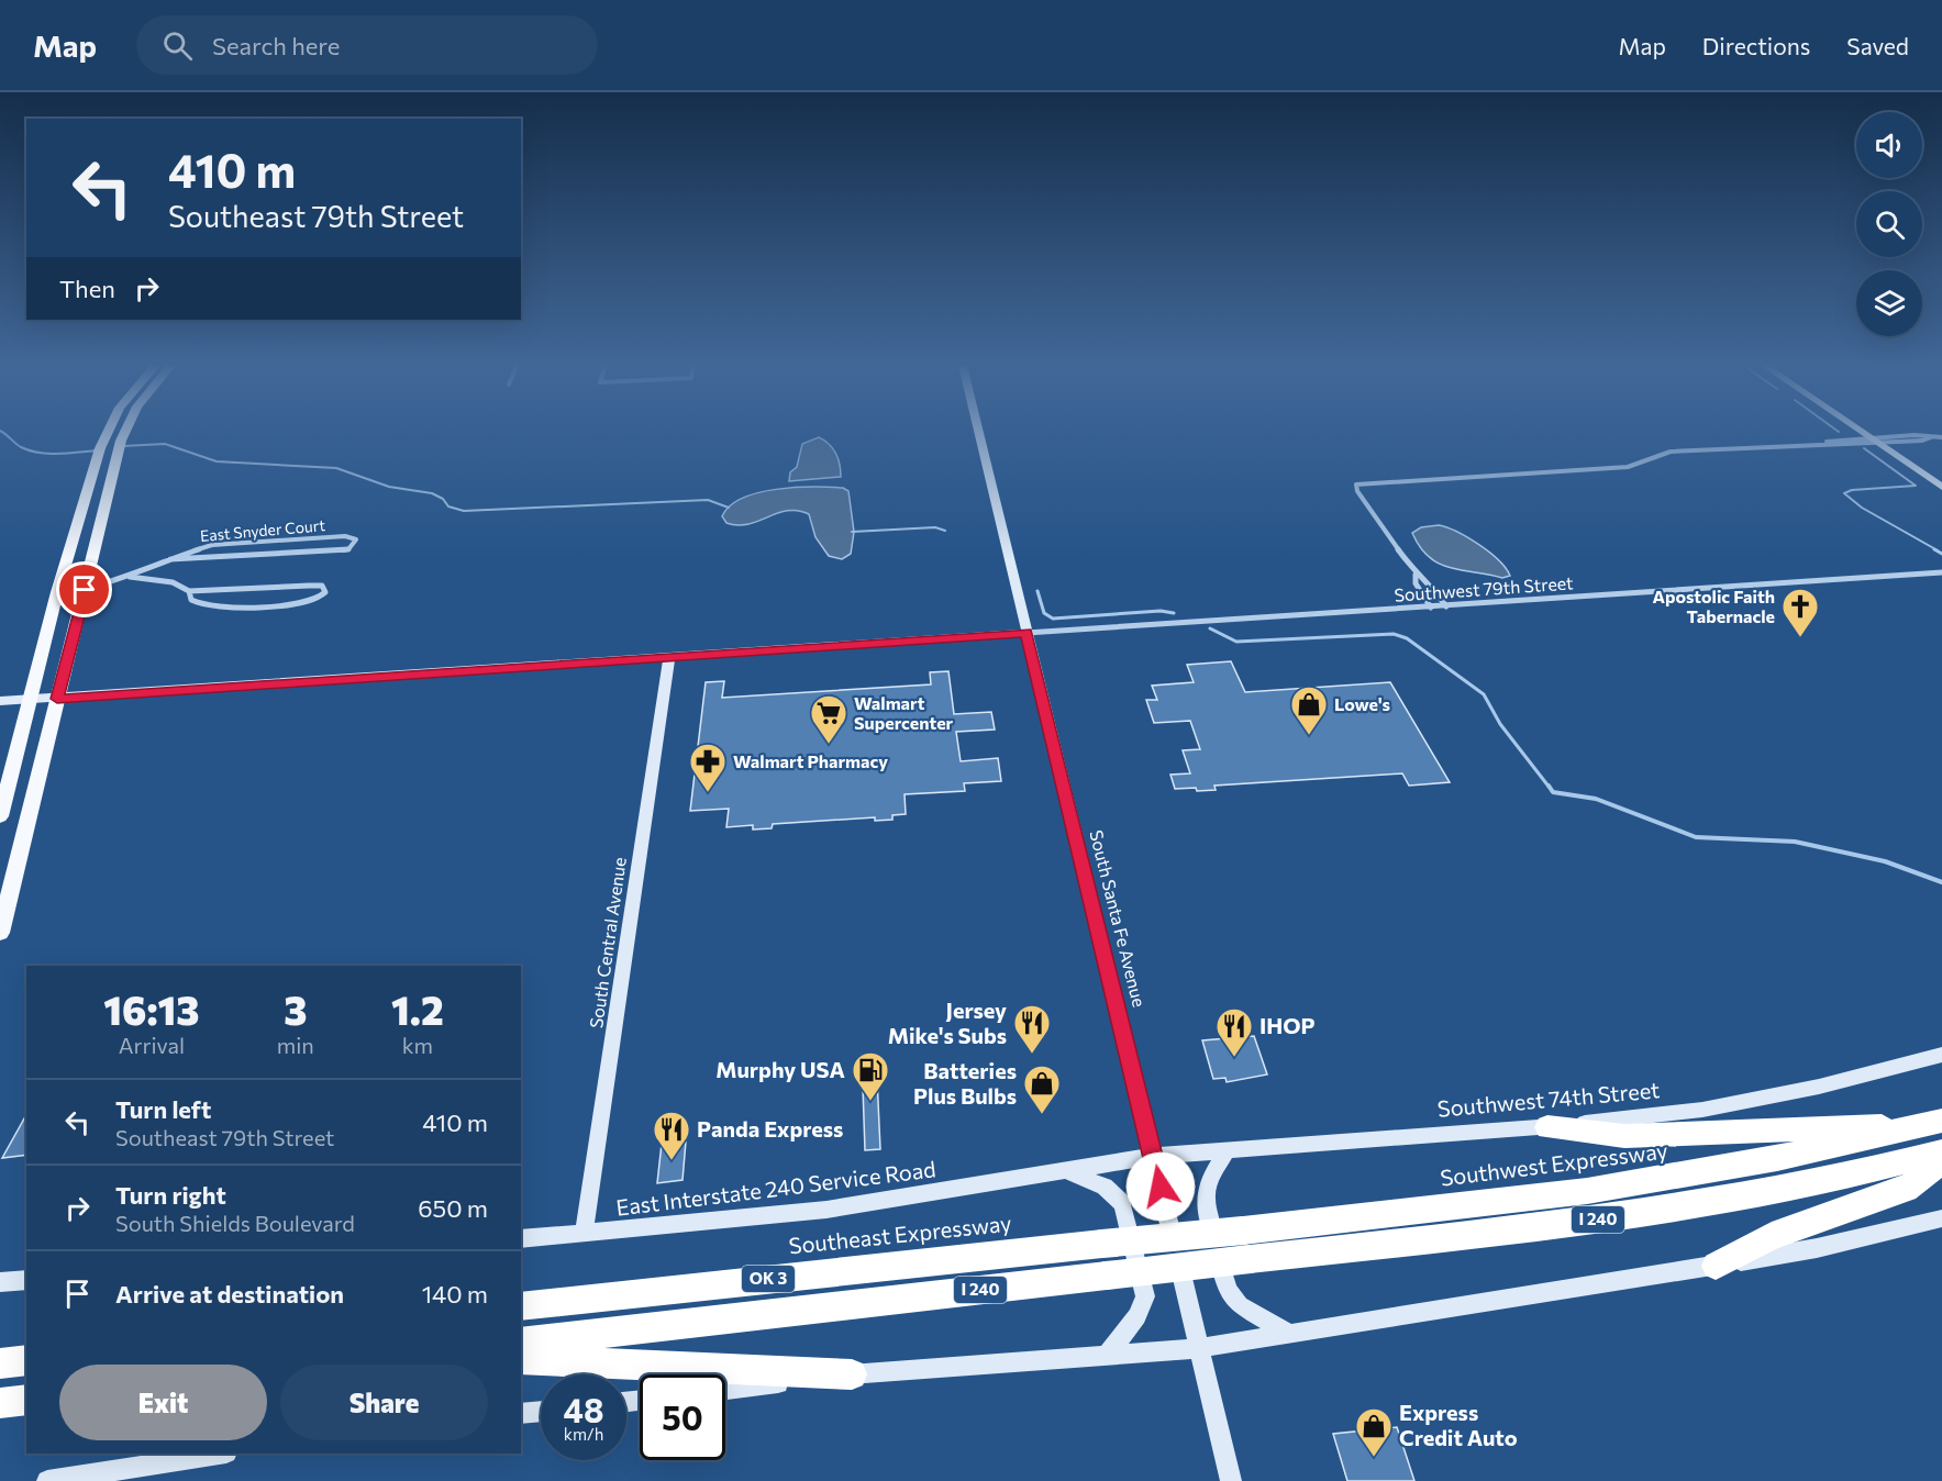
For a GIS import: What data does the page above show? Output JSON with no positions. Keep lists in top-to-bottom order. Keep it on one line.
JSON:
{"streets":{"highway":["Southwest Expressway","I 240","Southeast Expressway","OK 3"],"main road":["South Santa Fe Avenue","South Central Avenue","Southwest 74th Street","East Interstate 240 Service Road"],"street":["East Snyder Court","Southwest 79th Street"]},"crossings":[["Southwest 79th Street","South Santa Fe Avenue"],["South Santa Fe Avenue","Southwest 74th Street"],["South Santa Fe Avenue","East Interstate 240 Service Road"],["South Central Avenue","East Interstate 240 Service Road"],["Southwest 74th Street","East Interstate 240 Service Road"],["Southwest Expressway","Southeast Expressway"]],"places":{"church":["Apostolic Faith Tabernacle"],"shop":["Lowe's","Batteries Plus Bulbs","Express Credit Auto"],"supermarket":["Walmart Supercenter"],"pharmacy":["Walmart Pharmacy"],"restaurant":["Jersey Mike's Subs","IHOP","Panda Express"],"fuel station":["Murphy USA"]},"page":{"header":"Map","search":"Search here","nav":["Map","Directions","Saved"],"turn":["410 m","Southeast 79th Street"],"then":"Then","eta":["16:13","Arrival","3","min","1.2","km"],"list":[{"name":"Turn left","note":"Southeast 79th Street","value":"410 m"},{"name":"Turn right","note":"South Shields Boulevard","value":"650 m"},{"name":"Arrive at destination","value":"140 m"}],"buttons":["Exit","Share"],"speed":"48 km/h","limit":"50"}}
